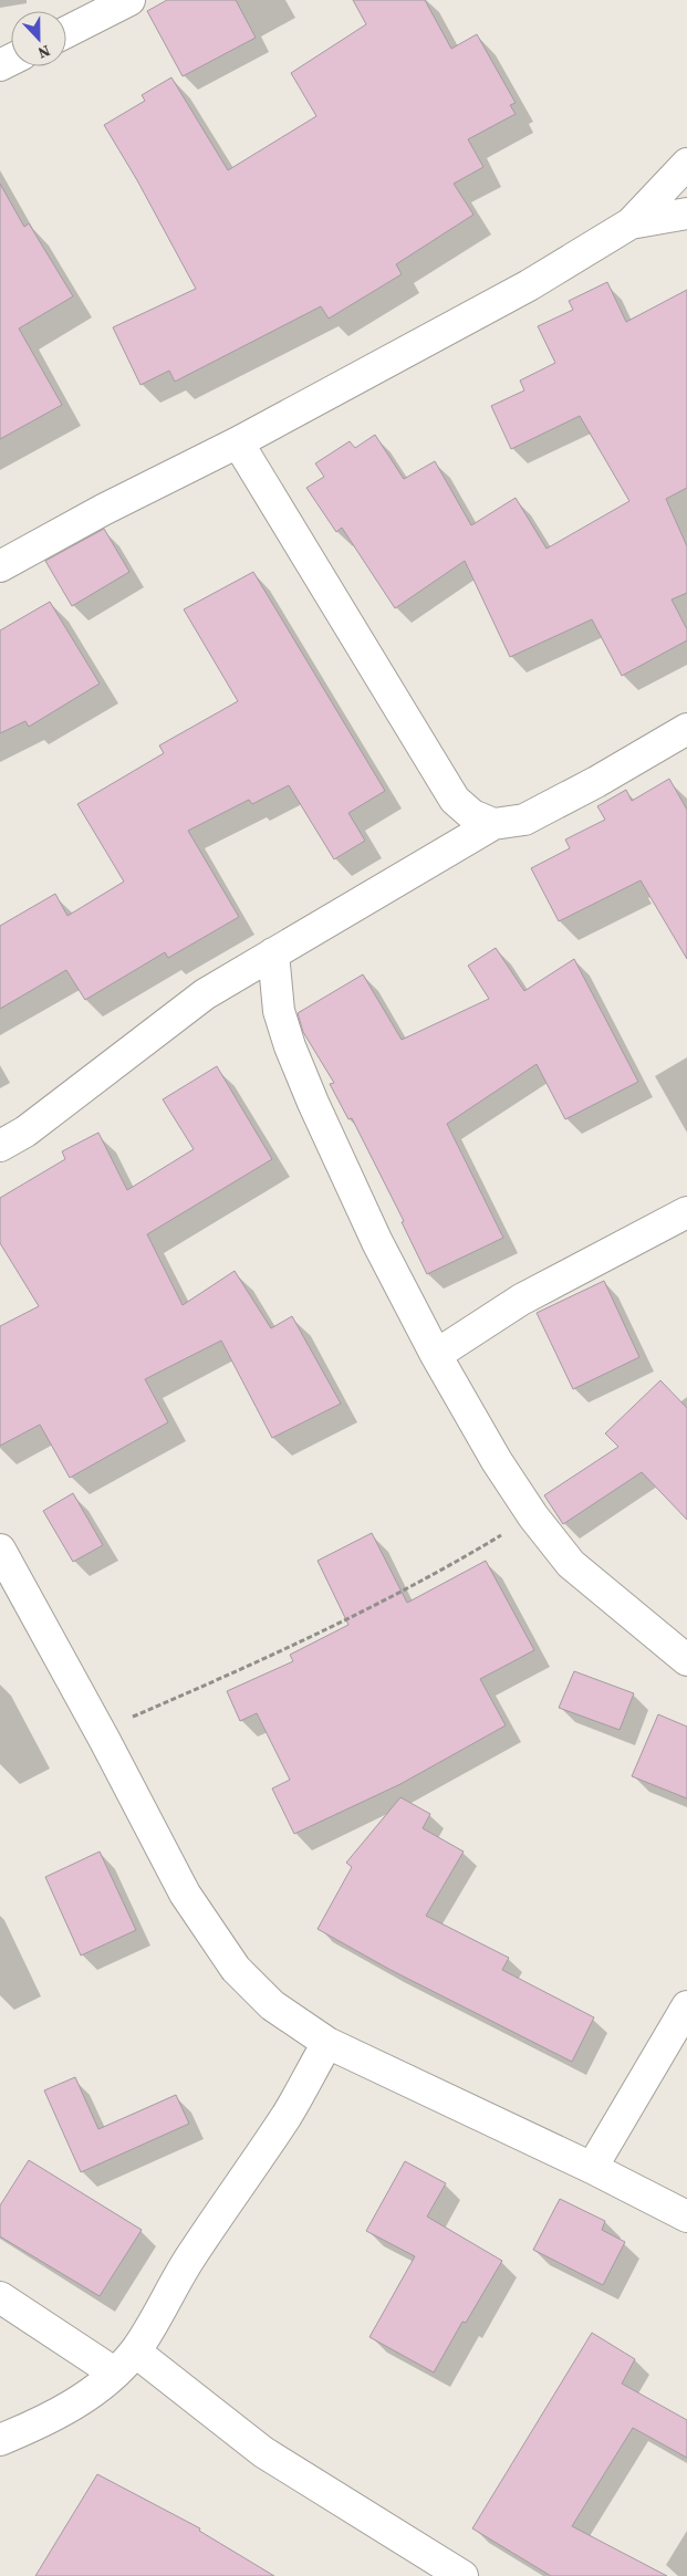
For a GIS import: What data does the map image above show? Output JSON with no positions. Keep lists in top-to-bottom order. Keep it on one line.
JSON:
{"north":"bottom"}
